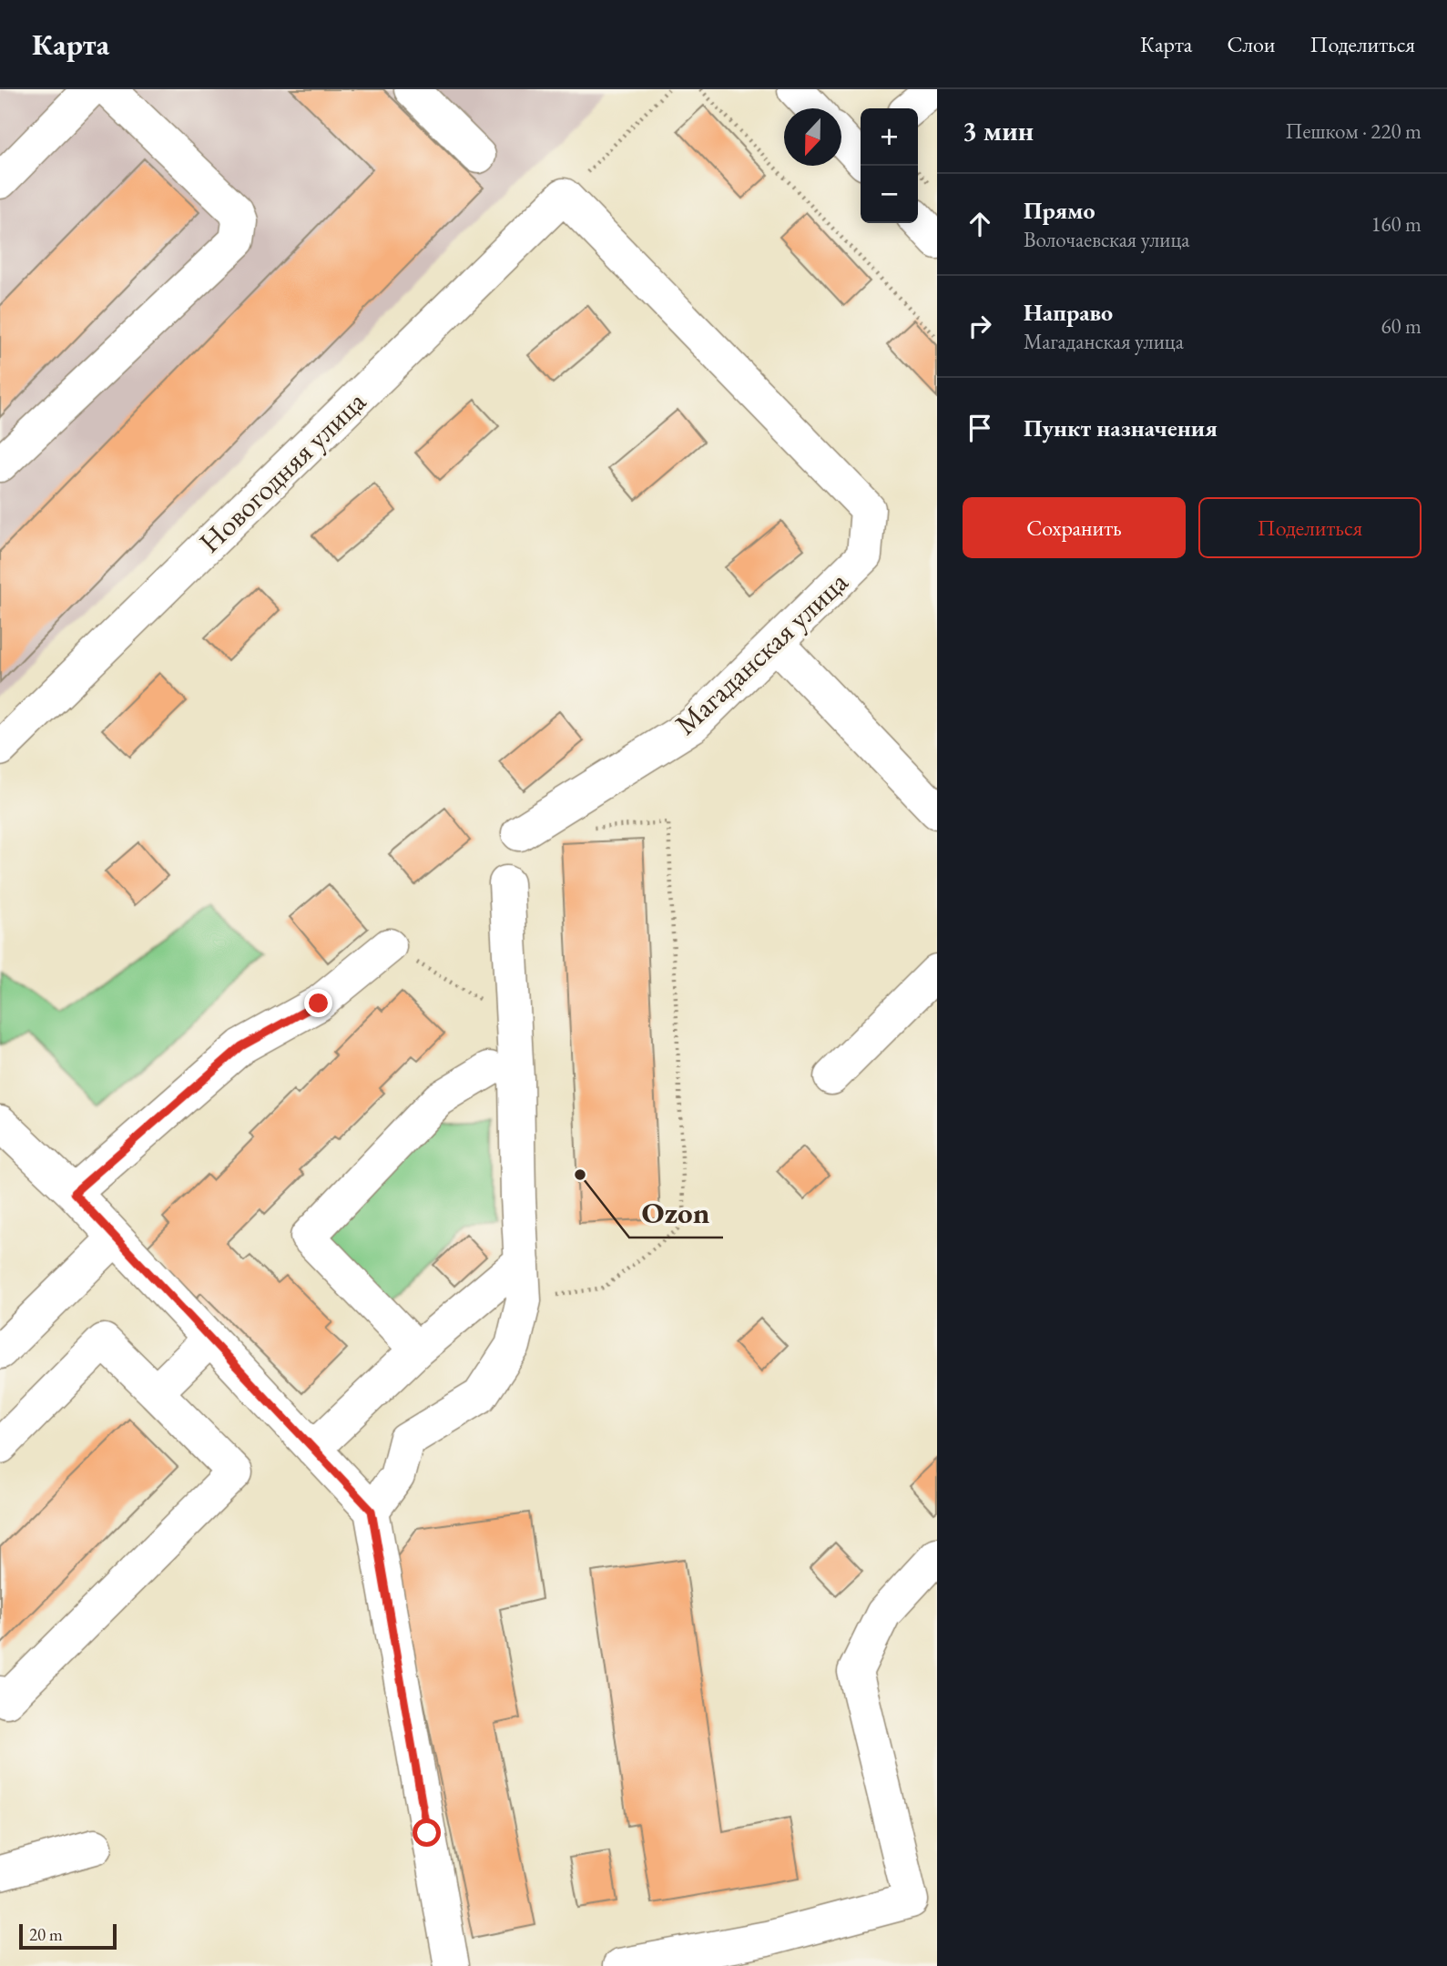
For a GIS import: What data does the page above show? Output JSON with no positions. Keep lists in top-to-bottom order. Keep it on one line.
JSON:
{"streets":{"street":["Новогодняя улица","Магаданская улица"]},"crossings":[["Новогодняя улица","Магаданская улица"]],"places":["Ozon"],"scale_bar":"20 m","north":"bottom","page":{"header":"Карта","nav":["Карта","Слои","Поделиться"],"heading":["3 мин","Пешком · 220 m"],"map_buttons":["+","−"],"list":[["Прямо","Волочаевская улица","160 m"],["Направо","Магаданская улица","60 m"],"Пункт назначения"],"buttons":["Сохранить","Поделиться"],"scale":"20 m"}}
